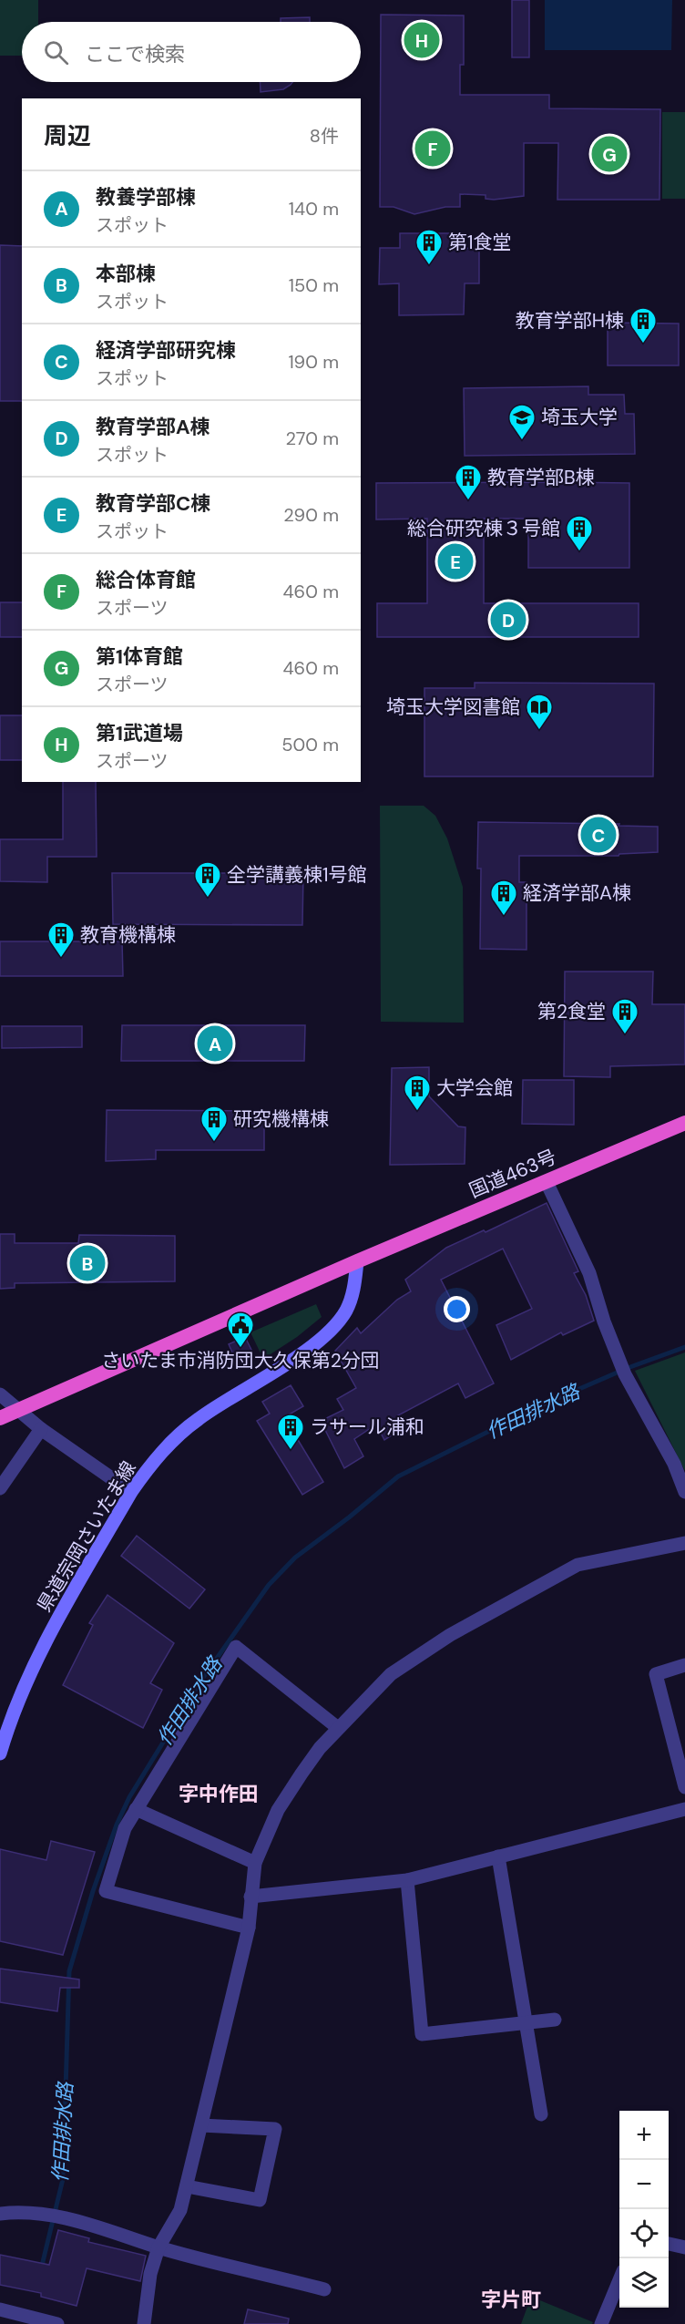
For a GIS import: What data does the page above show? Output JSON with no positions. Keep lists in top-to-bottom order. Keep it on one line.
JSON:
{"streets":{"highway":["国道463号"],"main road":["県道宗岡さいたま線"]},"crossings":[["国道463号","県道宗岡さいたま線"]],"districts":["字中作田","字片町"],"water":["作田排水路"],"places":{"building":["第1食堂","教育学部H棟","教育学部B棟","総合研究棟３号館","全学講義棟1号館","経済学部A棟","教育機構棟","第2食堂","大学会館","研究機構棟","ラサール浦和"],"school or university":["埼玉大学"],"library":["埼玉大学図書館"],"public building":["さいたま市消防団大久保第2分団"]},"page":{"pins":["H","F","G","E","D","C","A","B"],"search":"ここで検索","heading":["周辺","8件"],"list":[{"mark":"A","name":"教養学部棟","note":"スポット","value":"140 m"},{"mark":"B","name":"本部棟","note":"スポット","value":"150 m"},{"mark":"C","name":"経済学部研究棟","note":"スポット","value":"190 m"},{"mark":"D","name":"教育学部A棟","note":"スポット","value":"270 m"},{"mark":"E","name":"教育学部C棟","note":"スポット","value":"290 m"},{"mark":"F","name":"総合体育館","note":"スポーツ","value":"460 m"},{"mark":"G","name":"第1体育館","note":"スポーツ","value":"460 m"},{"mark":"H","name":"第1武道場","note":"スポーツ","value":"500 m"}],"map_buttons":["+","−"]}}
